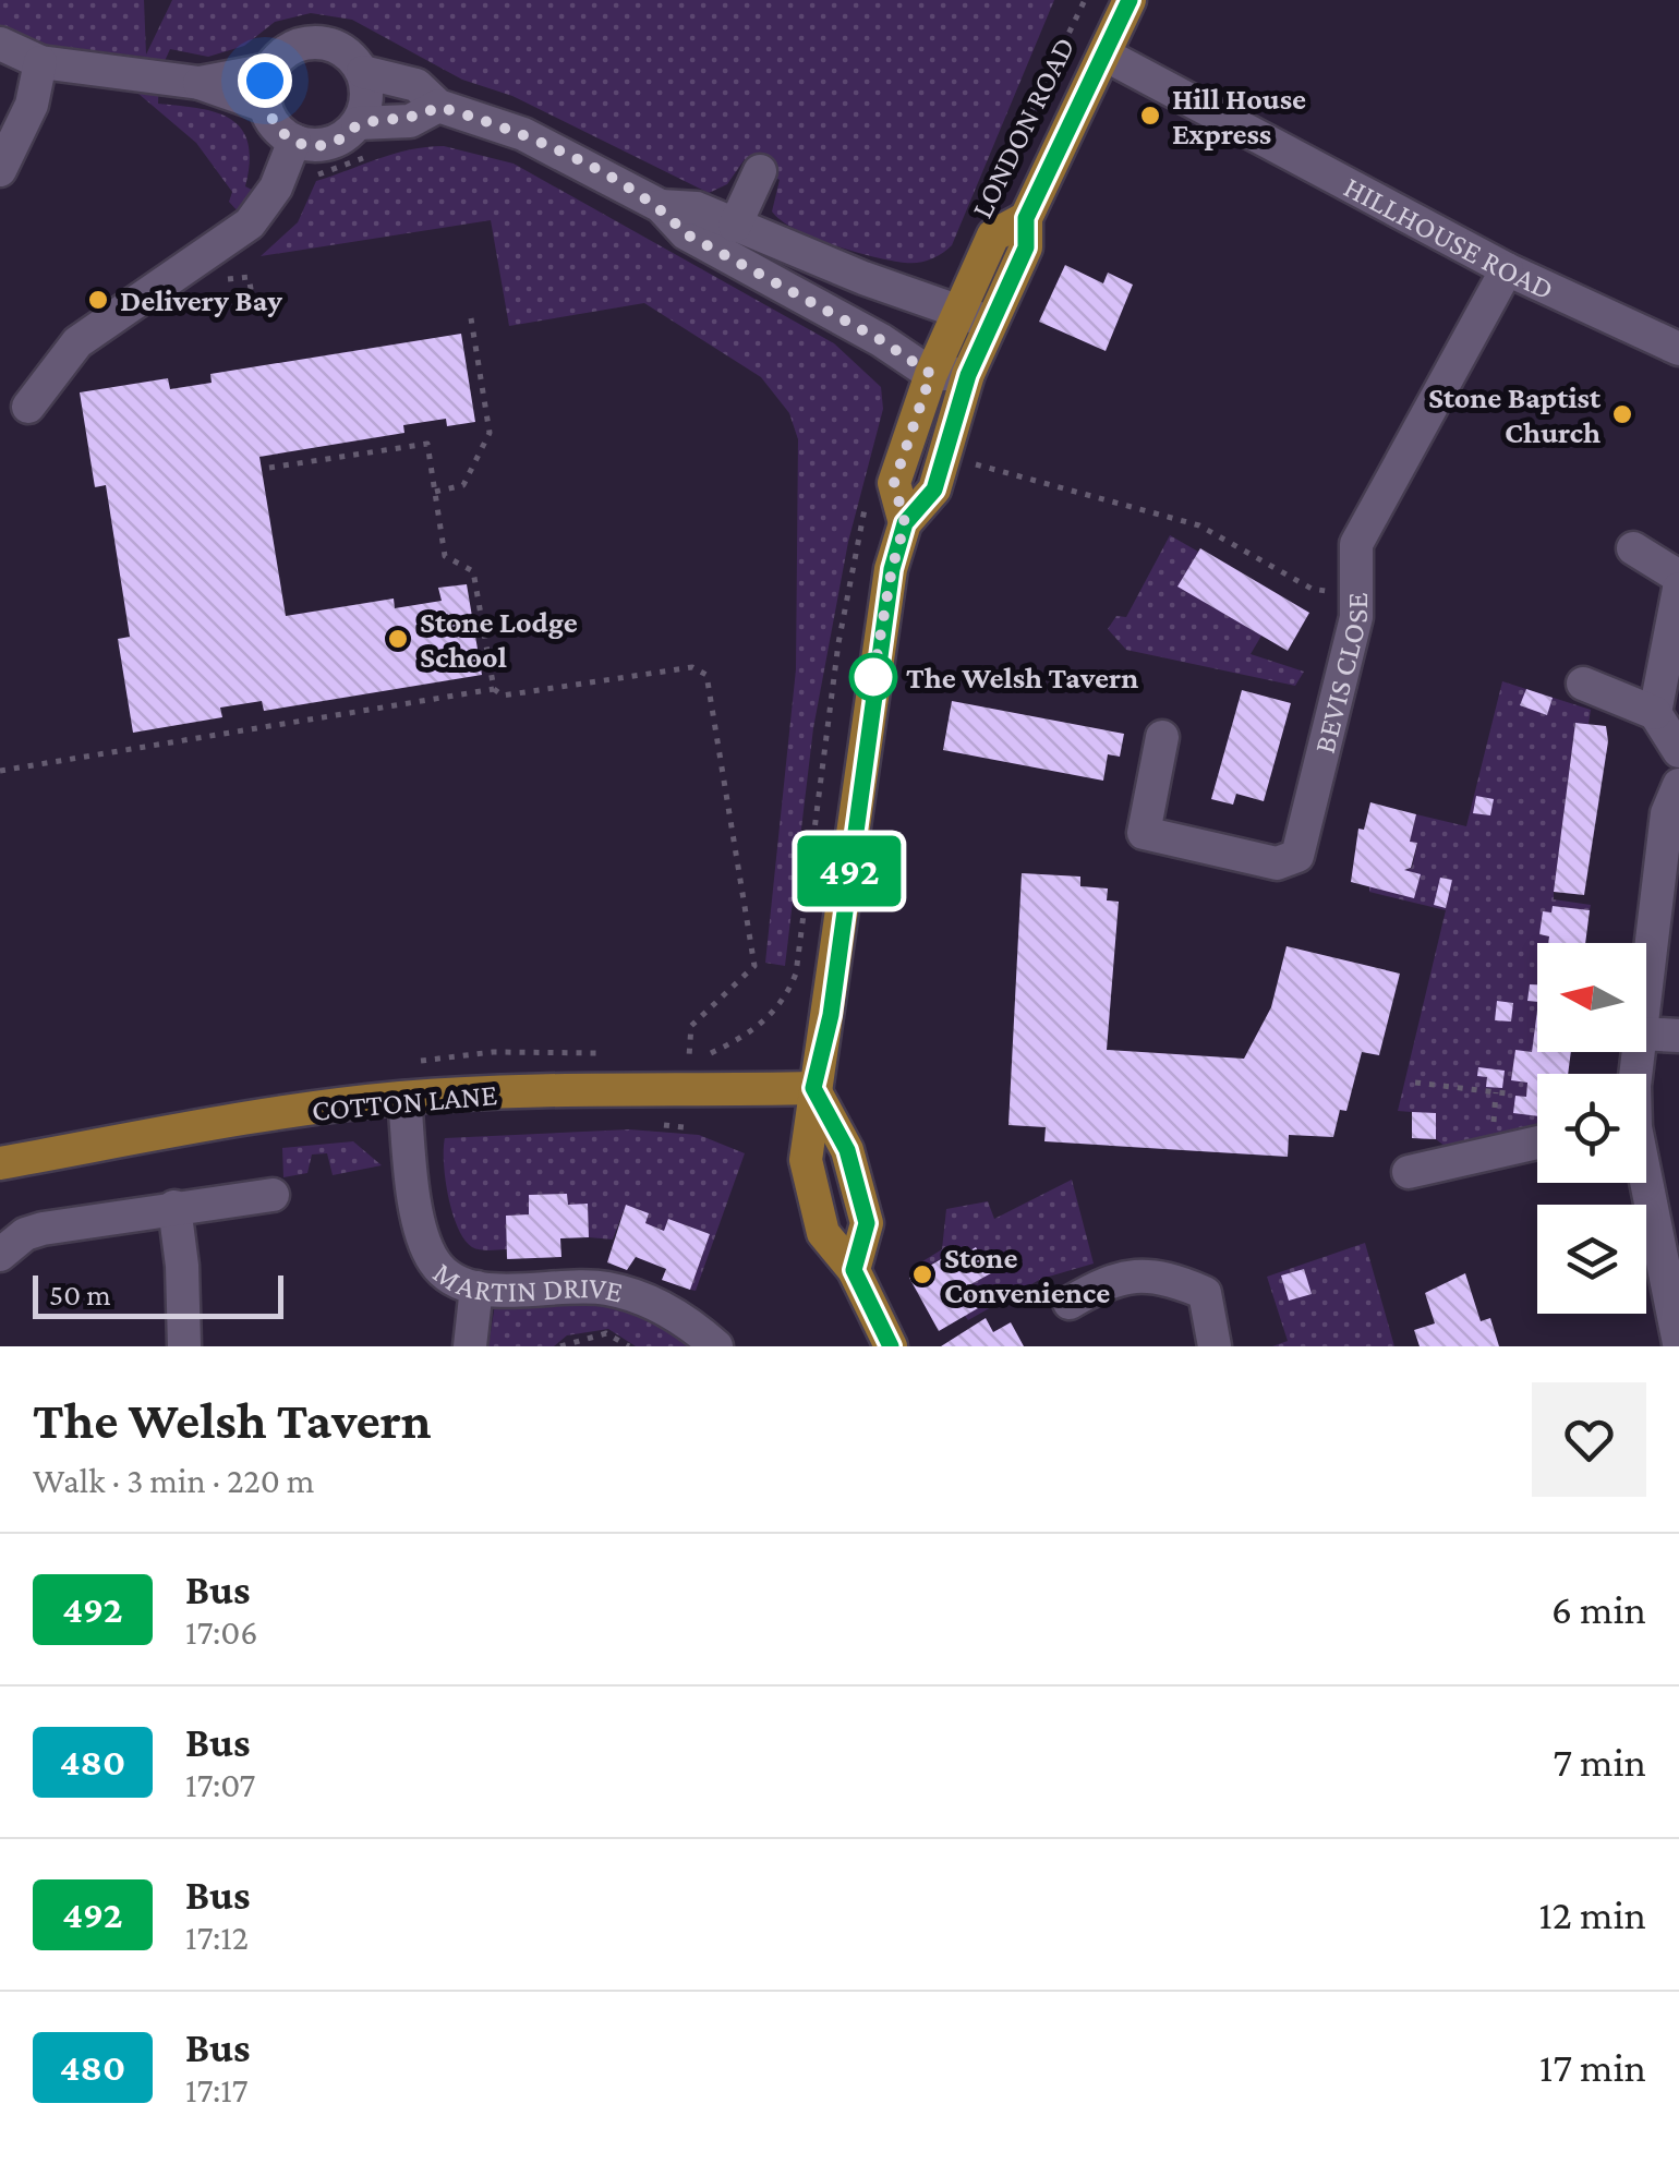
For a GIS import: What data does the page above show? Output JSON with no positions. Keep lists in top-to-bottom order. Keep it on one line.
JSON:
{"streets":{"main road":["LONDON ROAD","COTTON LANE"],"street":["HILLHOUSE ROAD","BEVIS CLOSE","MARTIN DRIVE"]},"crossings":[["LONDON ROAD","HILLHOUSE ROAD"],["LONDON ROAD","COTTON LANE"],["HILLHOUSE ROAD","BEVIS CLOSE"],["COTTON LANE","MARTIN DRIVE"]],"places":["Hill House Express","Delivery Bay","Stone Baptist Church","Stone Lodge School","The Welsh Tavern","Stone Convenience"],"lines":["bus line 492"],"scale_bar":"50 m","north":"left","page":{"on_map":"492","scale":"50 m","heading":["The Welsh Tavern","Walk · 3 min · 220 m"],"list":[{"mark":"492","name":"Bus","note":"17:06","value":"6 min"},{"mark":"480","name":"Bus","note":"17:07","value":"7 min"},{"mark":"492","name":"Bus","note":"17:12","value":"12 min"},{"mark":"480","name":"Bus","note":"17:17","value":"17 min"}]}}
